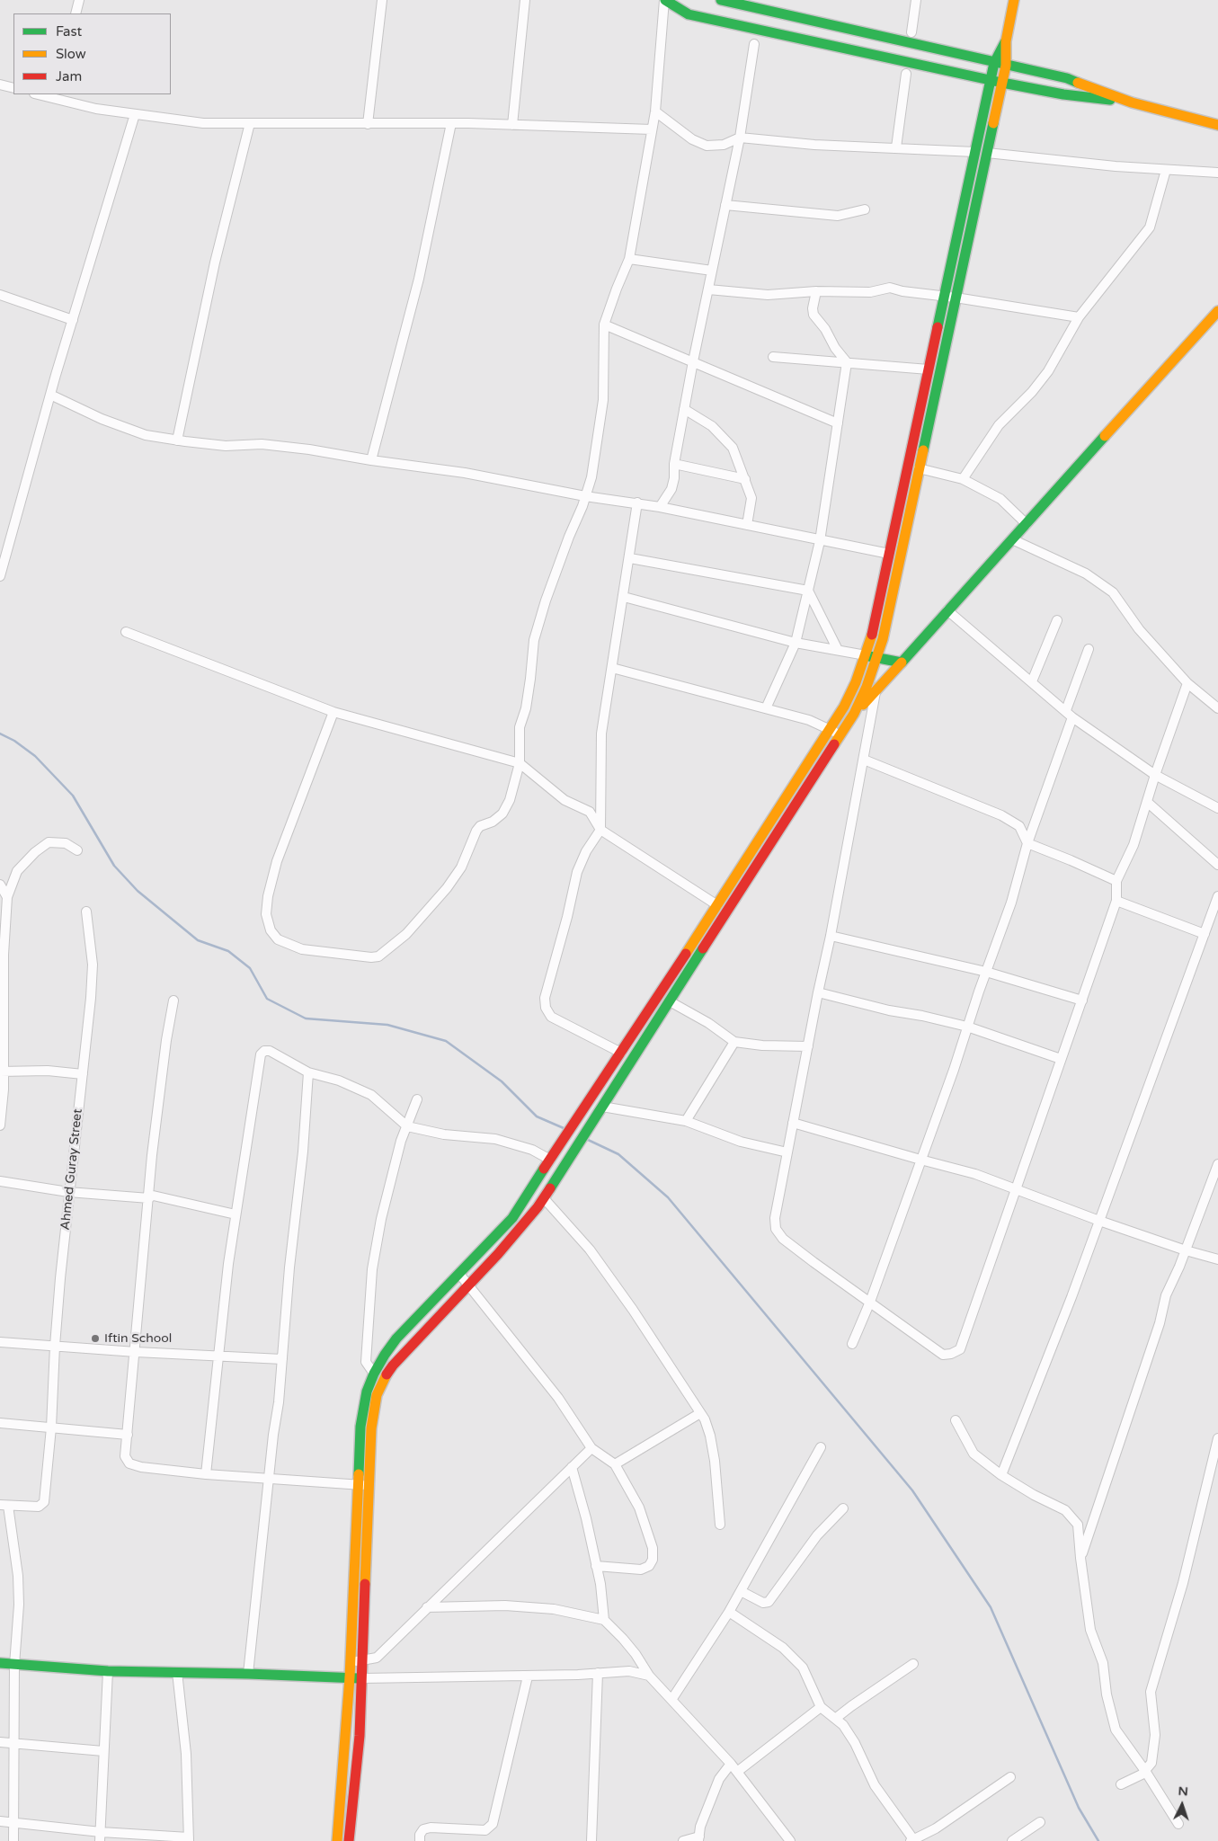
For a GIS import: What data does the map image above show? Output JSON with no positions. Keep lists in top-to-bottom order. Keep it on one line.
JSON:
{"streets":{"street":["Ahmed Guray Street"]},"places":["Iftin School"],"legend":["Fast","Slow","Jam"],"north":"top"}
